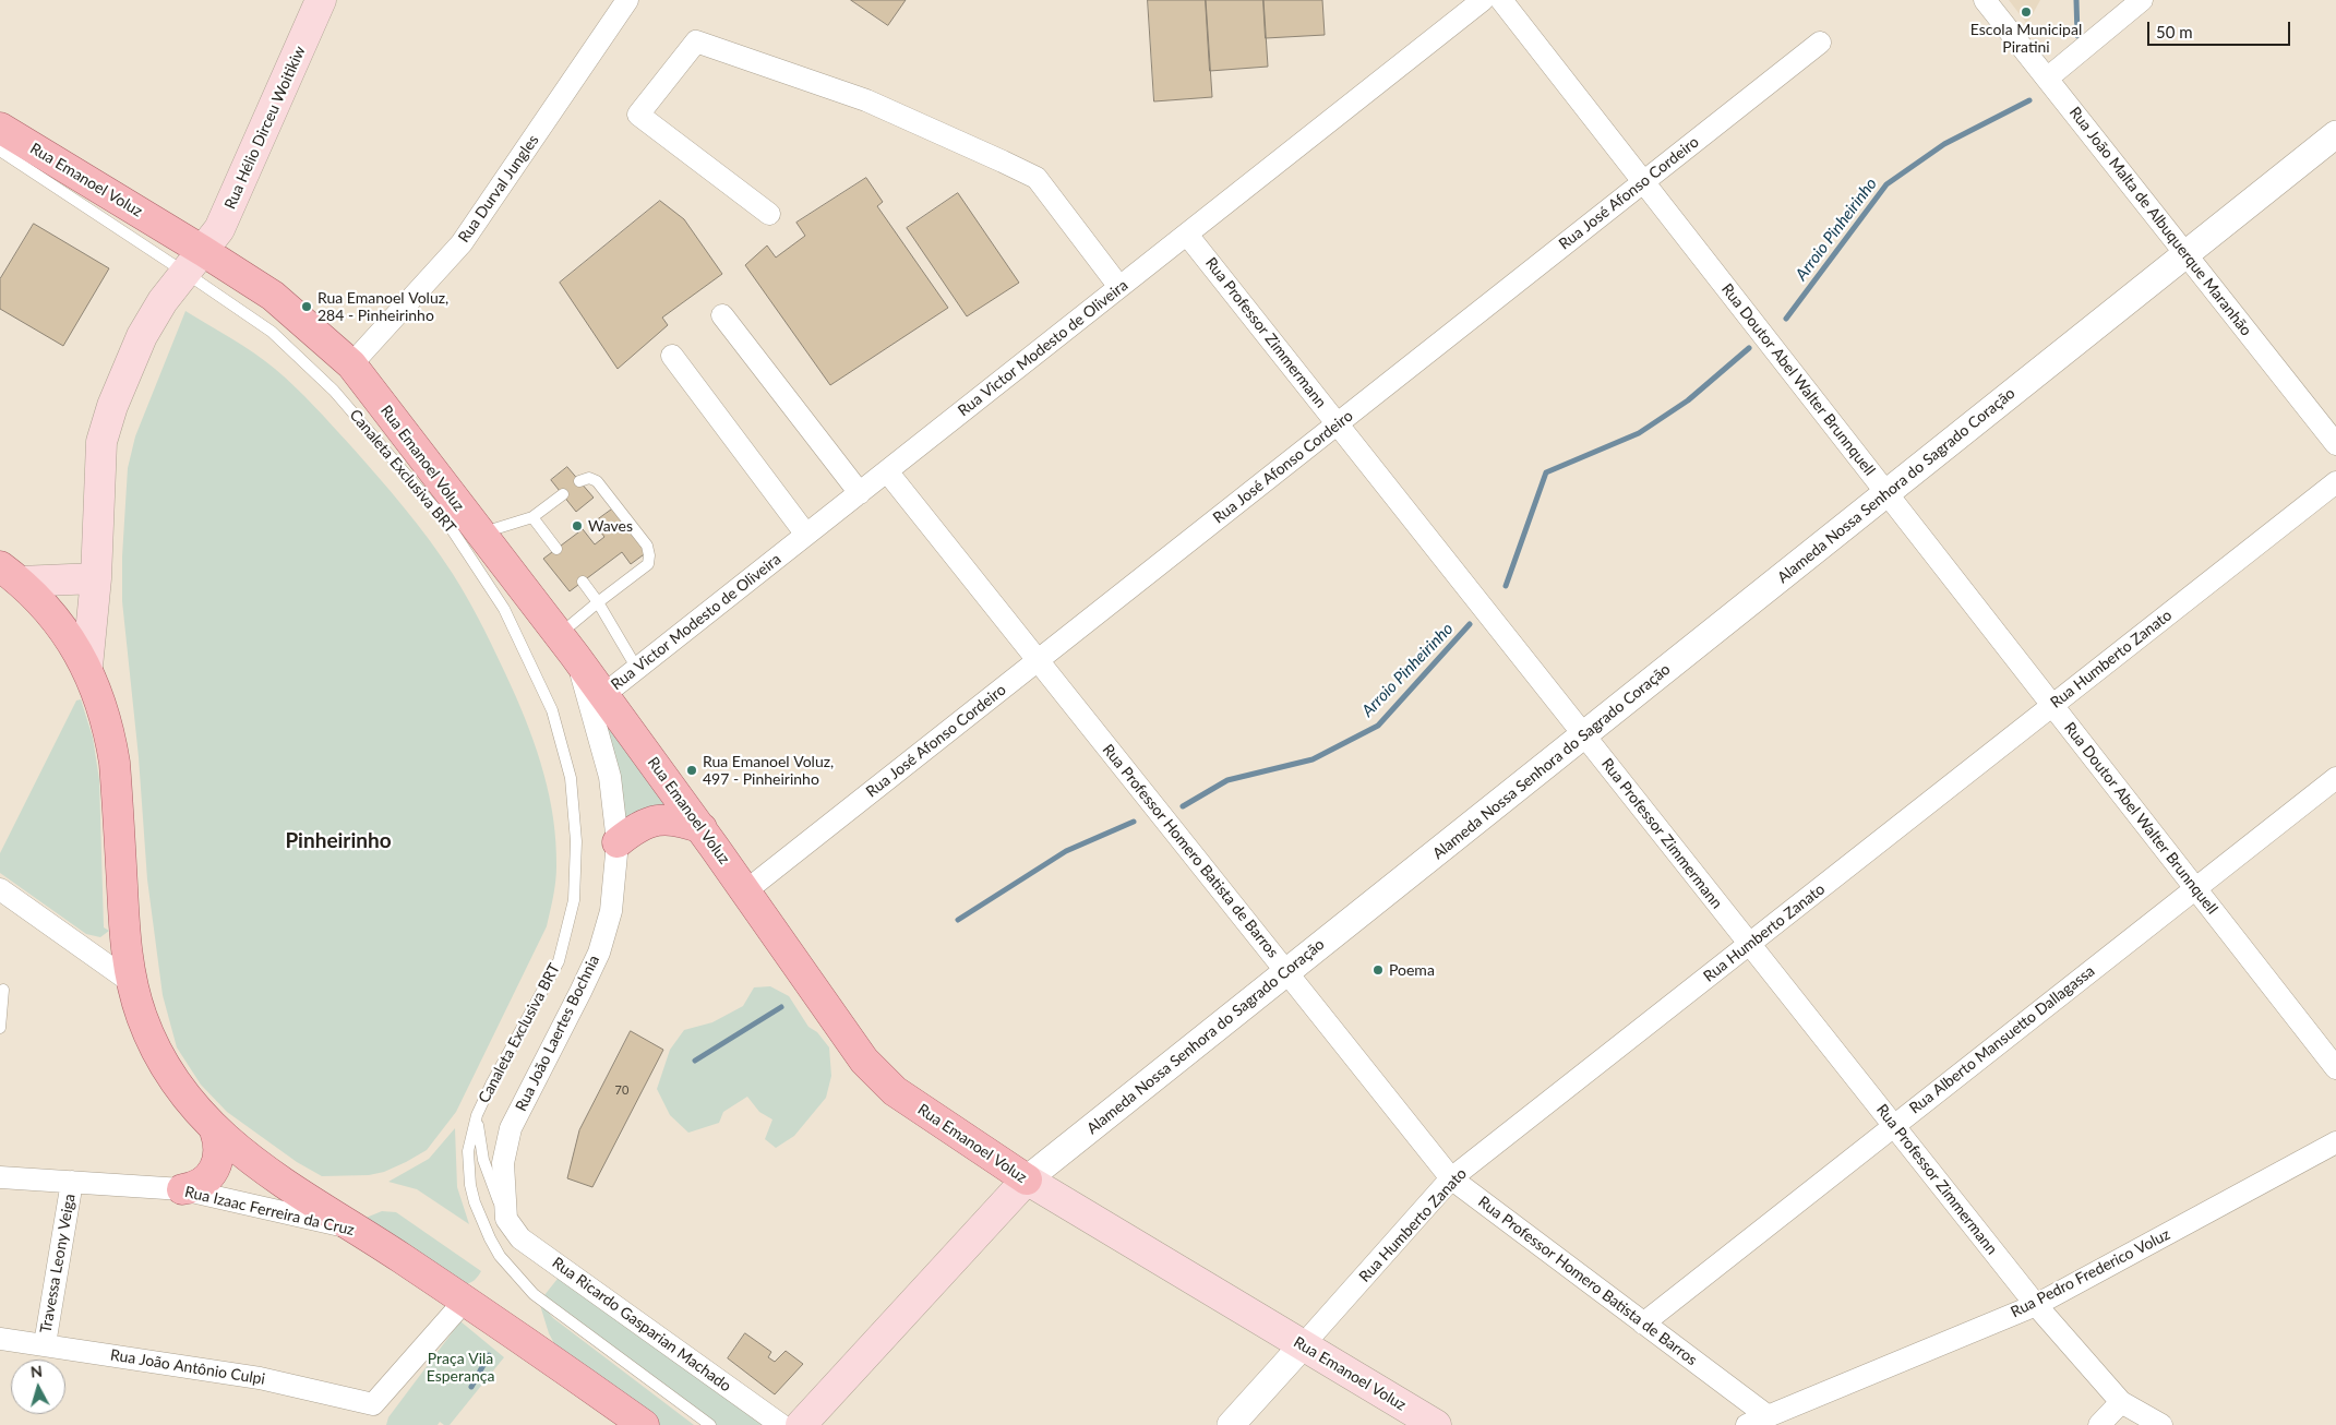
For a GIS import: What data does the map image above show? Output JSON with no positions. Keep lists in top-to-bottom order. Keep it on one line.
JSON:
{"streets":{"main road":["Rua Hélio Dirceu Woitikiw","Rua Emanoel Voluz","Alameda Nossa Senhora do Sagrado Coração","Rua Izaac Ferreira da Cruz"],"street":["Rua Durval Jungles","Rua José Afonso Cordeiro","Rua João Malta de Albuquerque Maranhão","Rua Professor Zimmermann","Rua Victor Modesto de Oliveira","Rua Doutor Abel Walter Brunnquell","Rua Humberto Zanato","Rua Professor Homero Batista de Barros","Rua João Laertes Bochnia","Rua Alberto Mansuetto Dallagassa","Travessa Leony Veiga","Rua Pedro Frederico Voluz","Rua Ricardo Gasparian Machado","Rua João Antônio Culpi"],"lane":["Canaleta Exclusiva BRT"]},"crossings":[["Rua Hélio Dirceu Woitikiw","Rua Emanoel Voluz"],["Rua Hélio Dirceu Woitikiw","Canaleta Exclusiva BRT"],["Rua Emanoel Voluz","Rua Durval Jungles"],["Rua Emanoel Voluz","Rua José Afonso Cordeiro"],["Rua Emanoel Voluz","Rua Victor Modesto de Oliveira"],["Rua Emanoel Voluz","Canaleta Exclusiva BRT"],["Rua Emanoel Voluz","Alameda Nossa Senhora do Sagrado Coração"],["Rua Emanoel Voluz","Rua Humberto Zanato"],["Rua Emanoel Voluz","Rua João Laertes Bochnia"],["Rua José Afonso Cordeiro","Rua Professor Zimmermann"],["Rua José Afonso Cordeiro","Rua Doutor Abel Walter Brunnquell"],["Rua José Afonso Cordeiro","Rua Professor Homero Batista de Barros"],["Rua João Malta de Albuquerque Maranhão","Alameda Nossa Senhora do Sagrado Coração"],["Rua Professor Zimmermann","Rua Victor Modesto de Oliveira"],["Rua Professor Zimmermann","Alameda Nossa Senhora do Sagrado Coração"],["Rua Professor Zimmermann","Rua Humberto Zanato"],["Rua Professor Zimmermann","Rua Alberto Mansuetto Dallagassa"],["Rua Professor Zimmermann","Rua Pedro Frederico Voluz"],["Rua Victor Modesto de Oliveira","Rua Professor Homero Batista de Barros"],["Rua Doutor Abel Walter Brunnquell","Alameda Nossa Senhora do Sagrado Coração"],["Rua Doutor Abel Walter Brunnquell","Rua Humberto Zanato"],["Rua Doutor Abel Walter Brunnquell","Rua Alberto Mansuetto Dallagassa"],["Canaleta Exclusiva BRT","Rua João Laertes Bochnia"],["Canaleta Exclusiva BRT","Rua Ricardo Gasparian Machado"],["Alameda Nossa Senhora do Sagrado Coração","Rua Professor Homero Batista de Barros"],["Rua Humberto Zanato","Rua Professor Homero Batista de Barros"],["Rua Professor Homero Batista de Barros","Rua Alberto Mansuetto Dallagassa"],["Rua Professor Homero Batista de Barros","Rua Pedro Frederico Voluz"],["Rua João Laertes Bochnia","Rua Ricardo Gasparian Machado"],["Rua Izaac Ferreira da Cruz","Travessa Leony Veiga"],["Rua Izaac Ferreira da Cruz","Rua João Antônio Culpi"],["Travessa Leony Veiga","Rua João Antônio Culpi"]],"districts":["Pinheirinho"],"water":["Arroio Pinheirinho"],"parks":["Praça Vila Esperança"],"places":["Escola Municipal Piratini","Rua Emanoel Voluz, 284 - Pinheirinho","Waves","Rua Emanoel Voluz, 497 - Pinheirinho","Poema"],"house_numbers":["70"],"scale_bar":"50 m","north":"top"}
